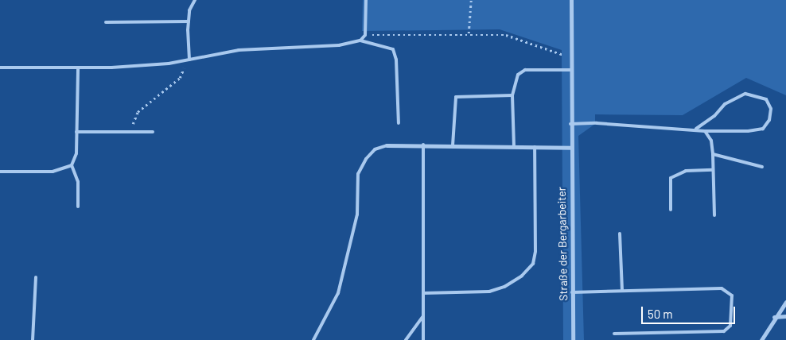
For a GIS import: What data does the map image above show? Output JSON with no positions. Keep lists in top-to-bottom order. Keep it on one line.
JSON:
{"streets":{"street":["Straße der Bergarbeiter"]},"scale_bar":"50 m"}
